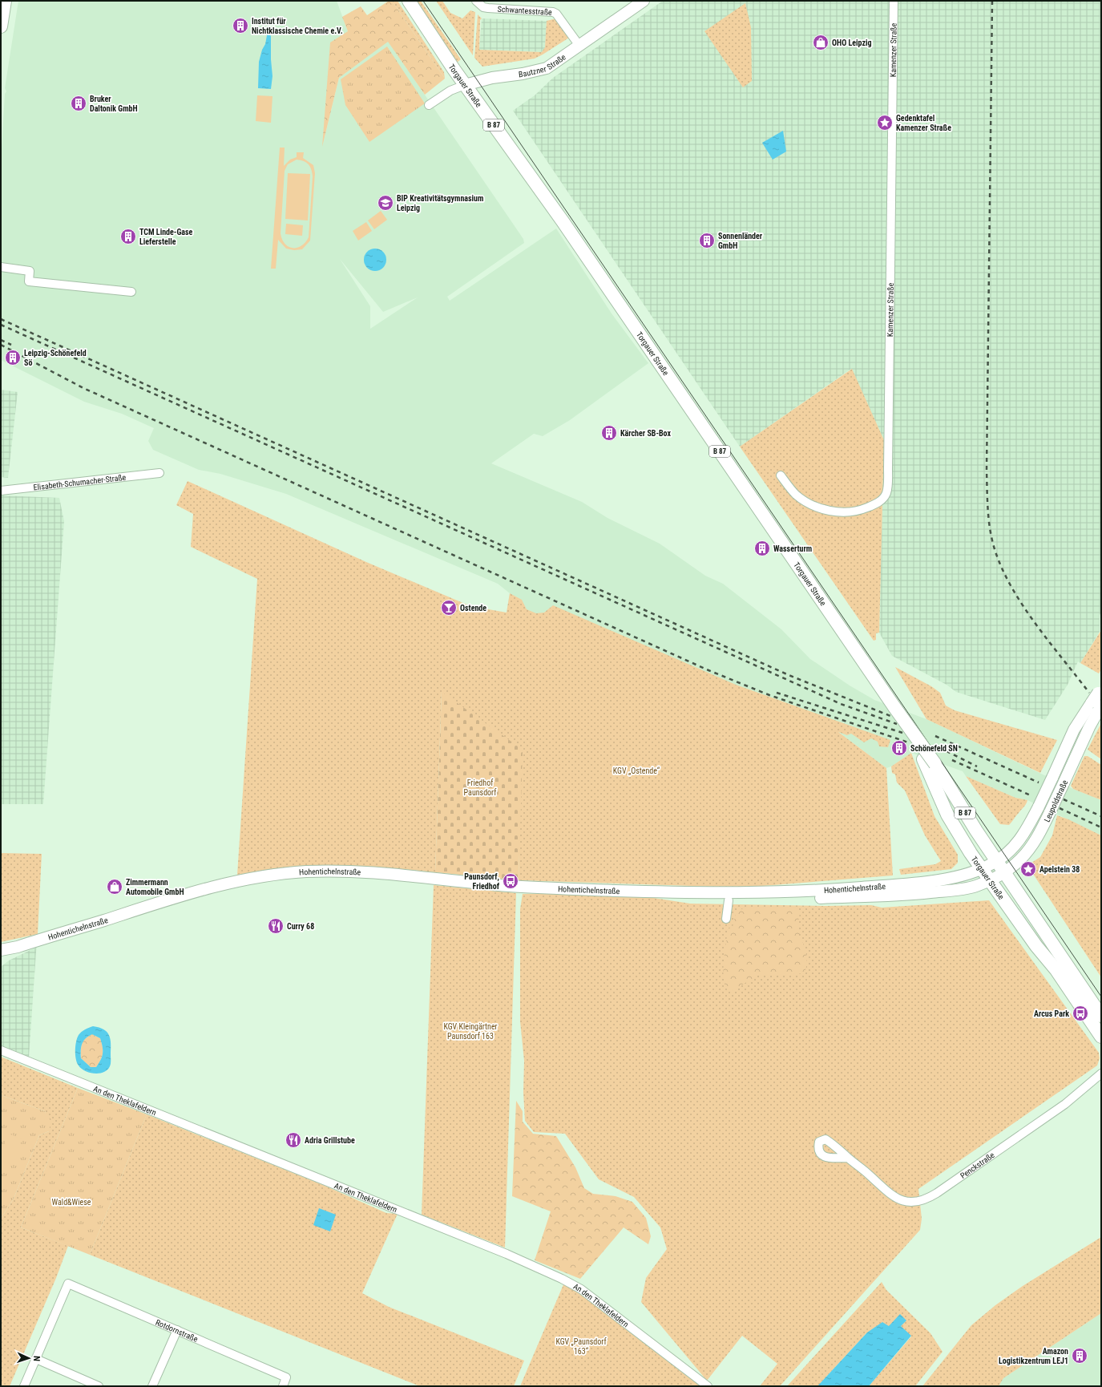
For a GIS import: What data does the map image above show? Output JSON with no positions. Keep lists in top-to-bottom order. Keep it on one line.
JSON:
{"streets":{"main road":["Bautzner Straße","Torgauer Straße","B 87","Leupoldstraße","Hohentichelnstraße"],"street":["Schwantesstraße","Kamenzer Straße","Elisabeth-Schumacher-Straße","An den Theklafeldern","Penckstraße","Rotdornstraße"]},"crossings":[["Schwantesstraße","Bautzner Straße"],["Bautzner Straße","Torgauer Straße"],["Torgauer Straße","Leupoldstraße"],["Torgauer Straße","Hohentichelnstraße"],["Leupoldstraße","Hohentichelnstraße"]],"parks":["KGV „Ostende“","Friedhof Paunsdorf","KGV Kleingärtner Paunsdorf 163","Wald&Wiese","KGV „Paunsdorf 163“"],"places":{"building":["Institut für Nichtklassische Chemie e.V.","Bruker Daltonik GmbH","TCM Linde-Gase Lieferstelle","Sonnenländer GmbH","Leipzig-Schönefeld Sö","Kärcher SB-Box","Wasserturm","Schönefeld SN","Amazon Logistikzentrum LEJ1"],"shop":["OHO Leipzig","Zimmermann Automobile GmbH"],"place":["Gedenktafel Kamenzer Straße","Apelstein 38"],"school or university":["BIP Kreativitätsgymnasium Leipzig"],"bar":["Ostende"],"bus stop":["Paunsdorf, Friedhof","Arcus Park"],"restaurant":["Curry 68","Adria Grillstube"]},"north":"right"}
